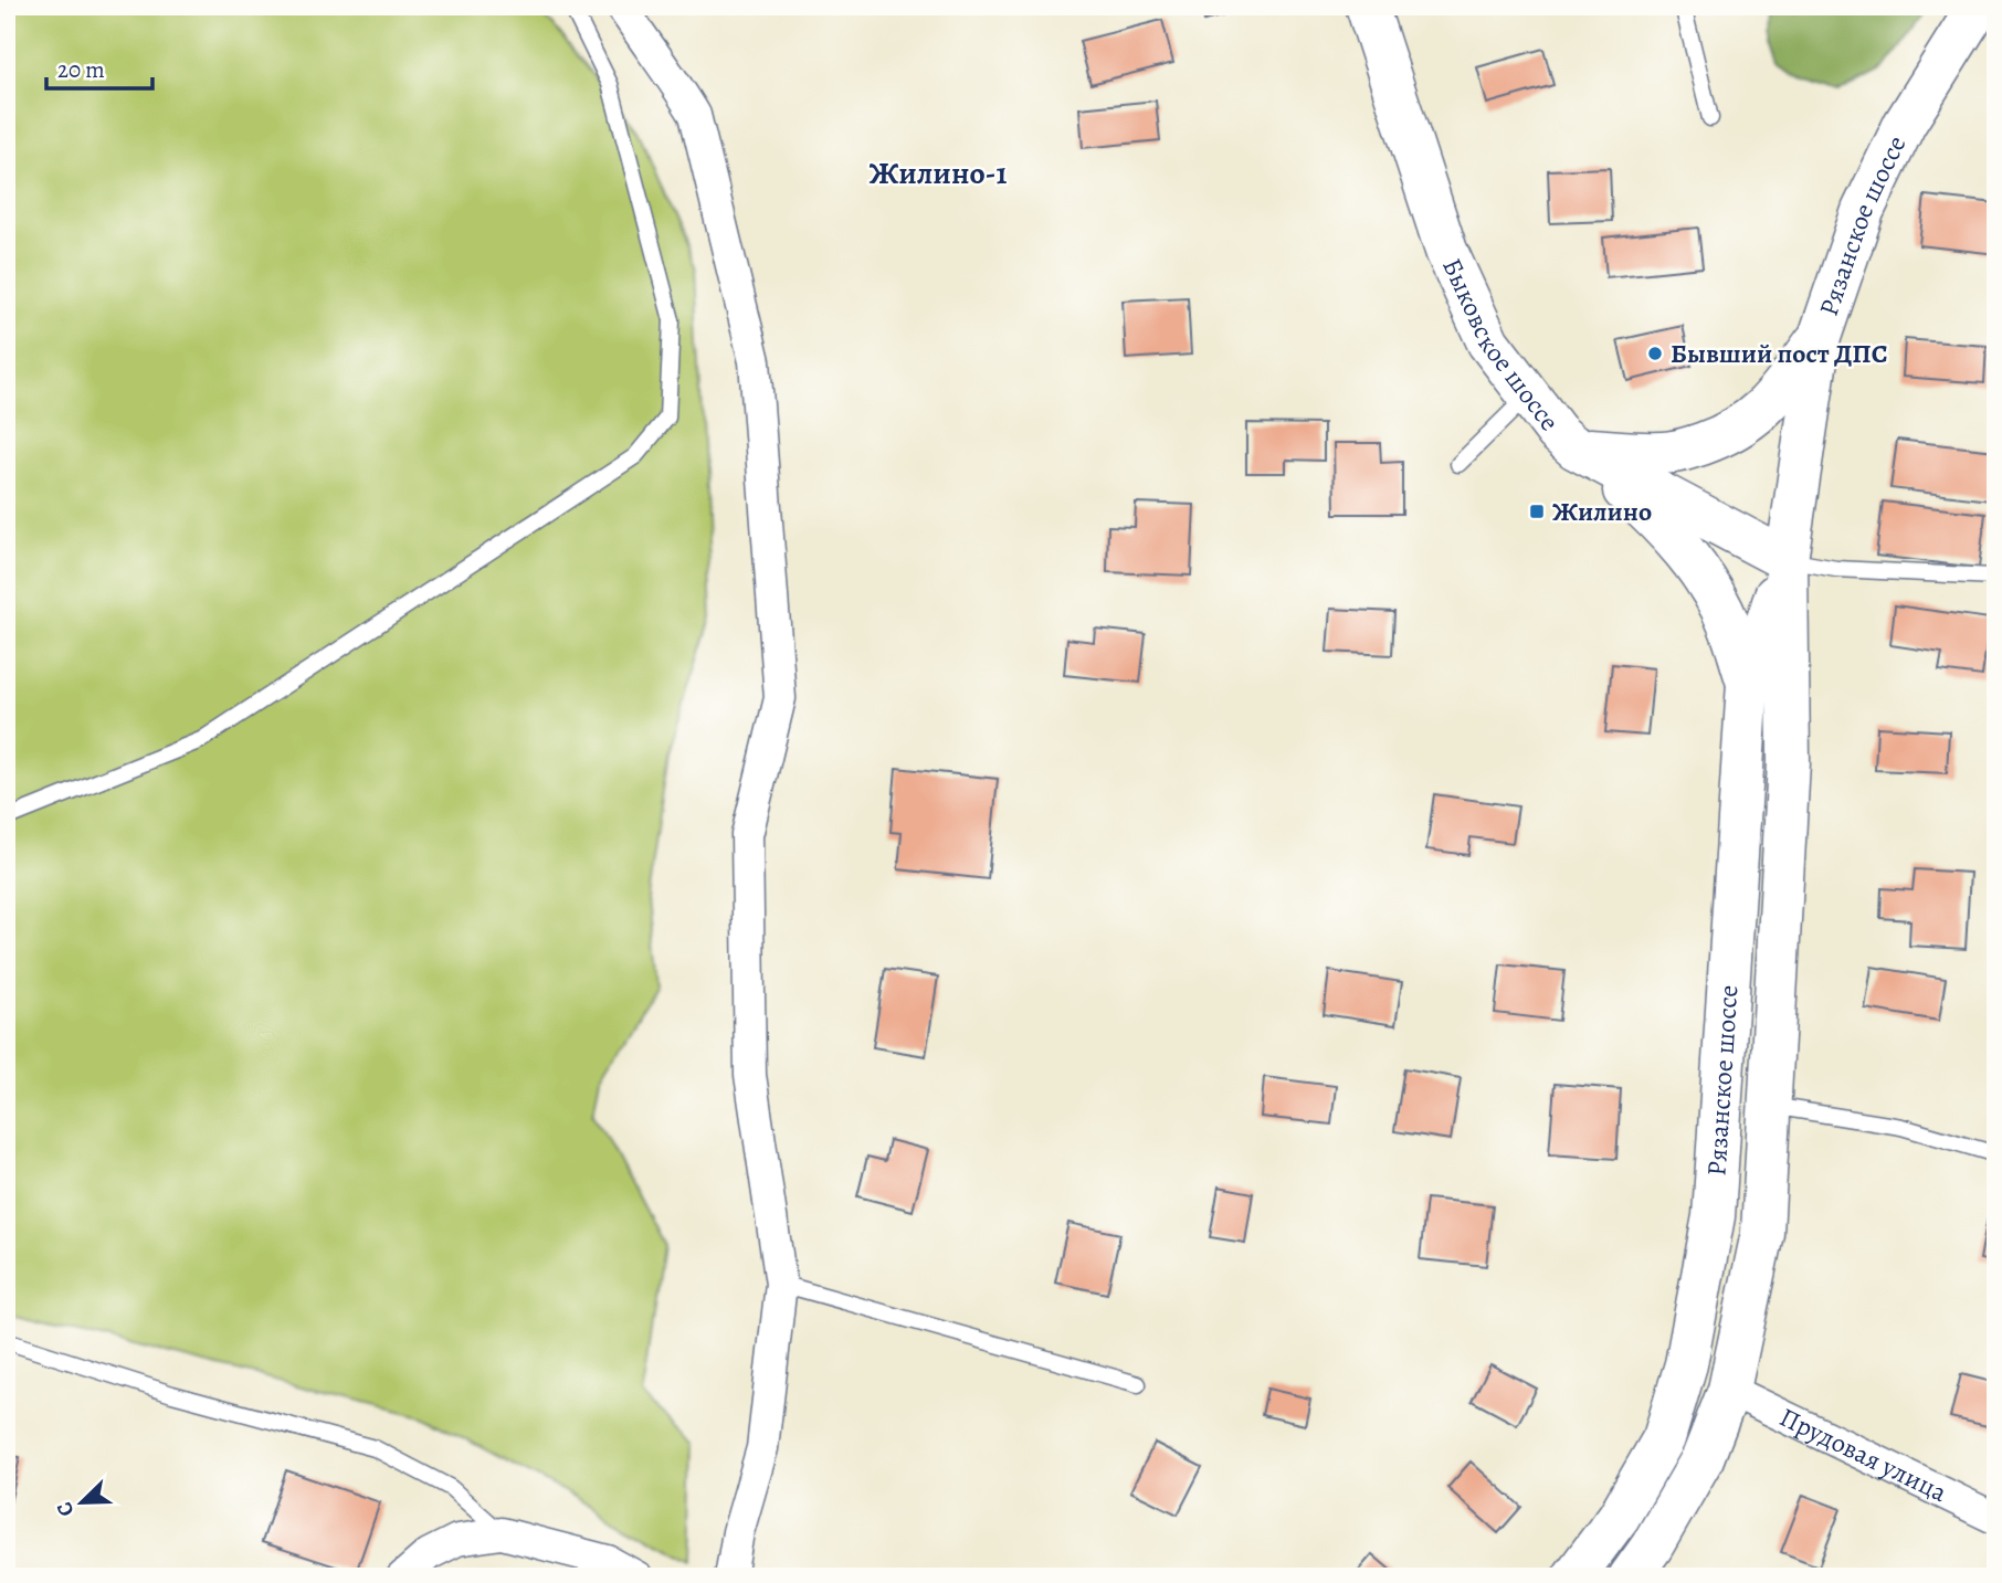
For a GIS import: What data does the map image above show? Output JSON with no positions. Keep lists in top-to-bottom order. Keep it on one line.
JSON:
{"streets":{"main road":["Рязанское шоссе","Быковское шоссе"],"street":["Прудовая улица"]},"crossings":[["Рязанское шоссе","Быковское шоссе"],["Рязанское шоссе","Прудовая улица"]],"districts":["Жилино-1"],"places":{"other":["Бывший пост ДПС"],"transit":["Жилино"]},"scale_bar":"20 m","north":"bottom left"}
